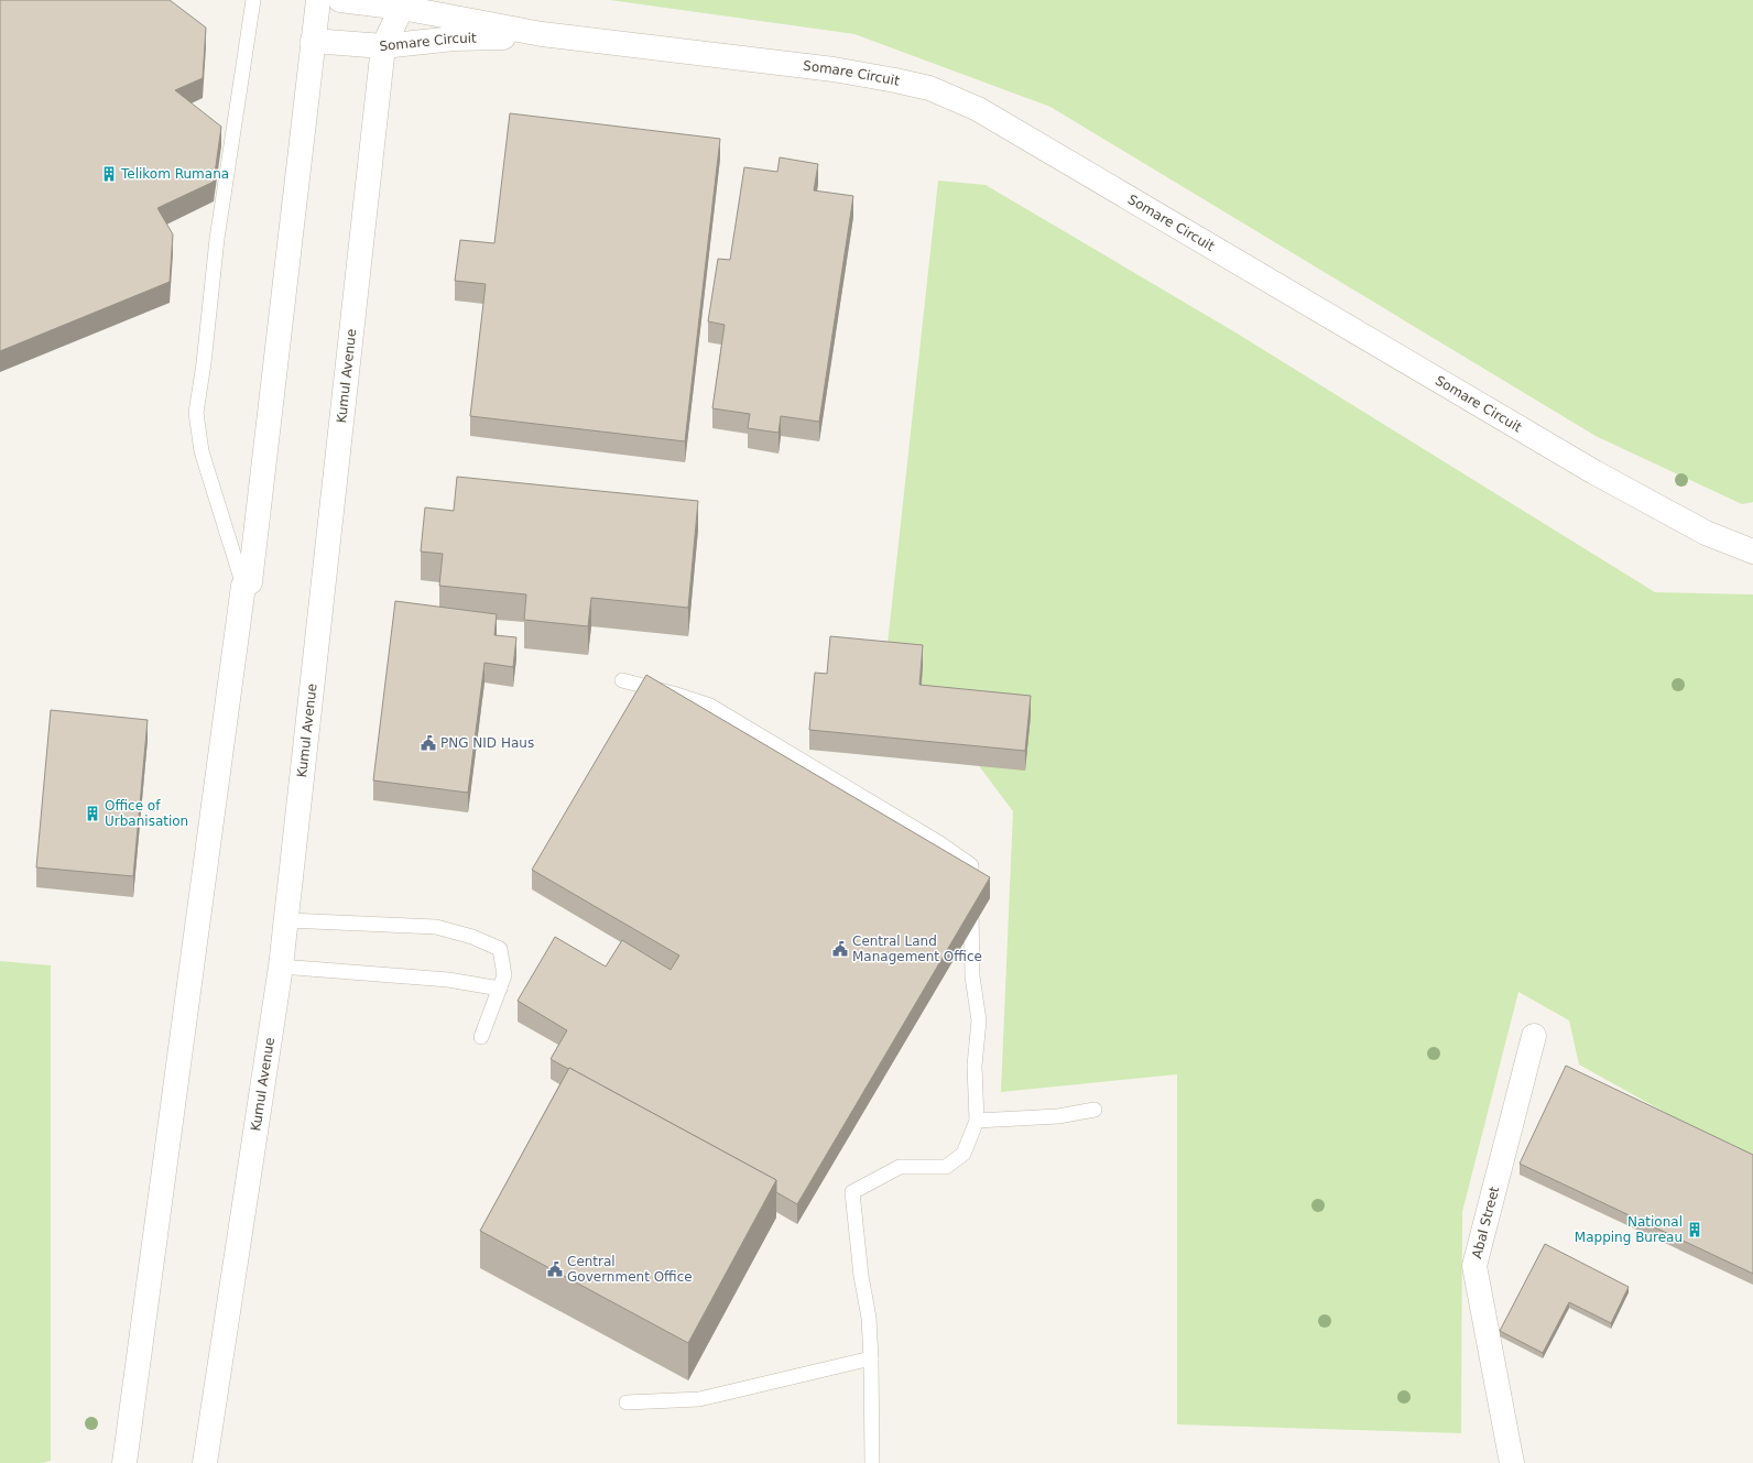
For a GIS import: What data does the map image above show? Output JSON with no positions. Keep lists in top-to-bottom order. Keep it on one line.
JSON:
{"streets":{"street":["Somare Circuit","Kumul Avenue","Abal Street"]},"crossings":[["Somare Circuit","Kumul Avenue"]],"places":{"building":["Telikom Rumana","Office of Urbanisation","National Mapping Bureau"],"public building":["PNG NID Haus","Central Land Management Office","Central Government Office"]}}
